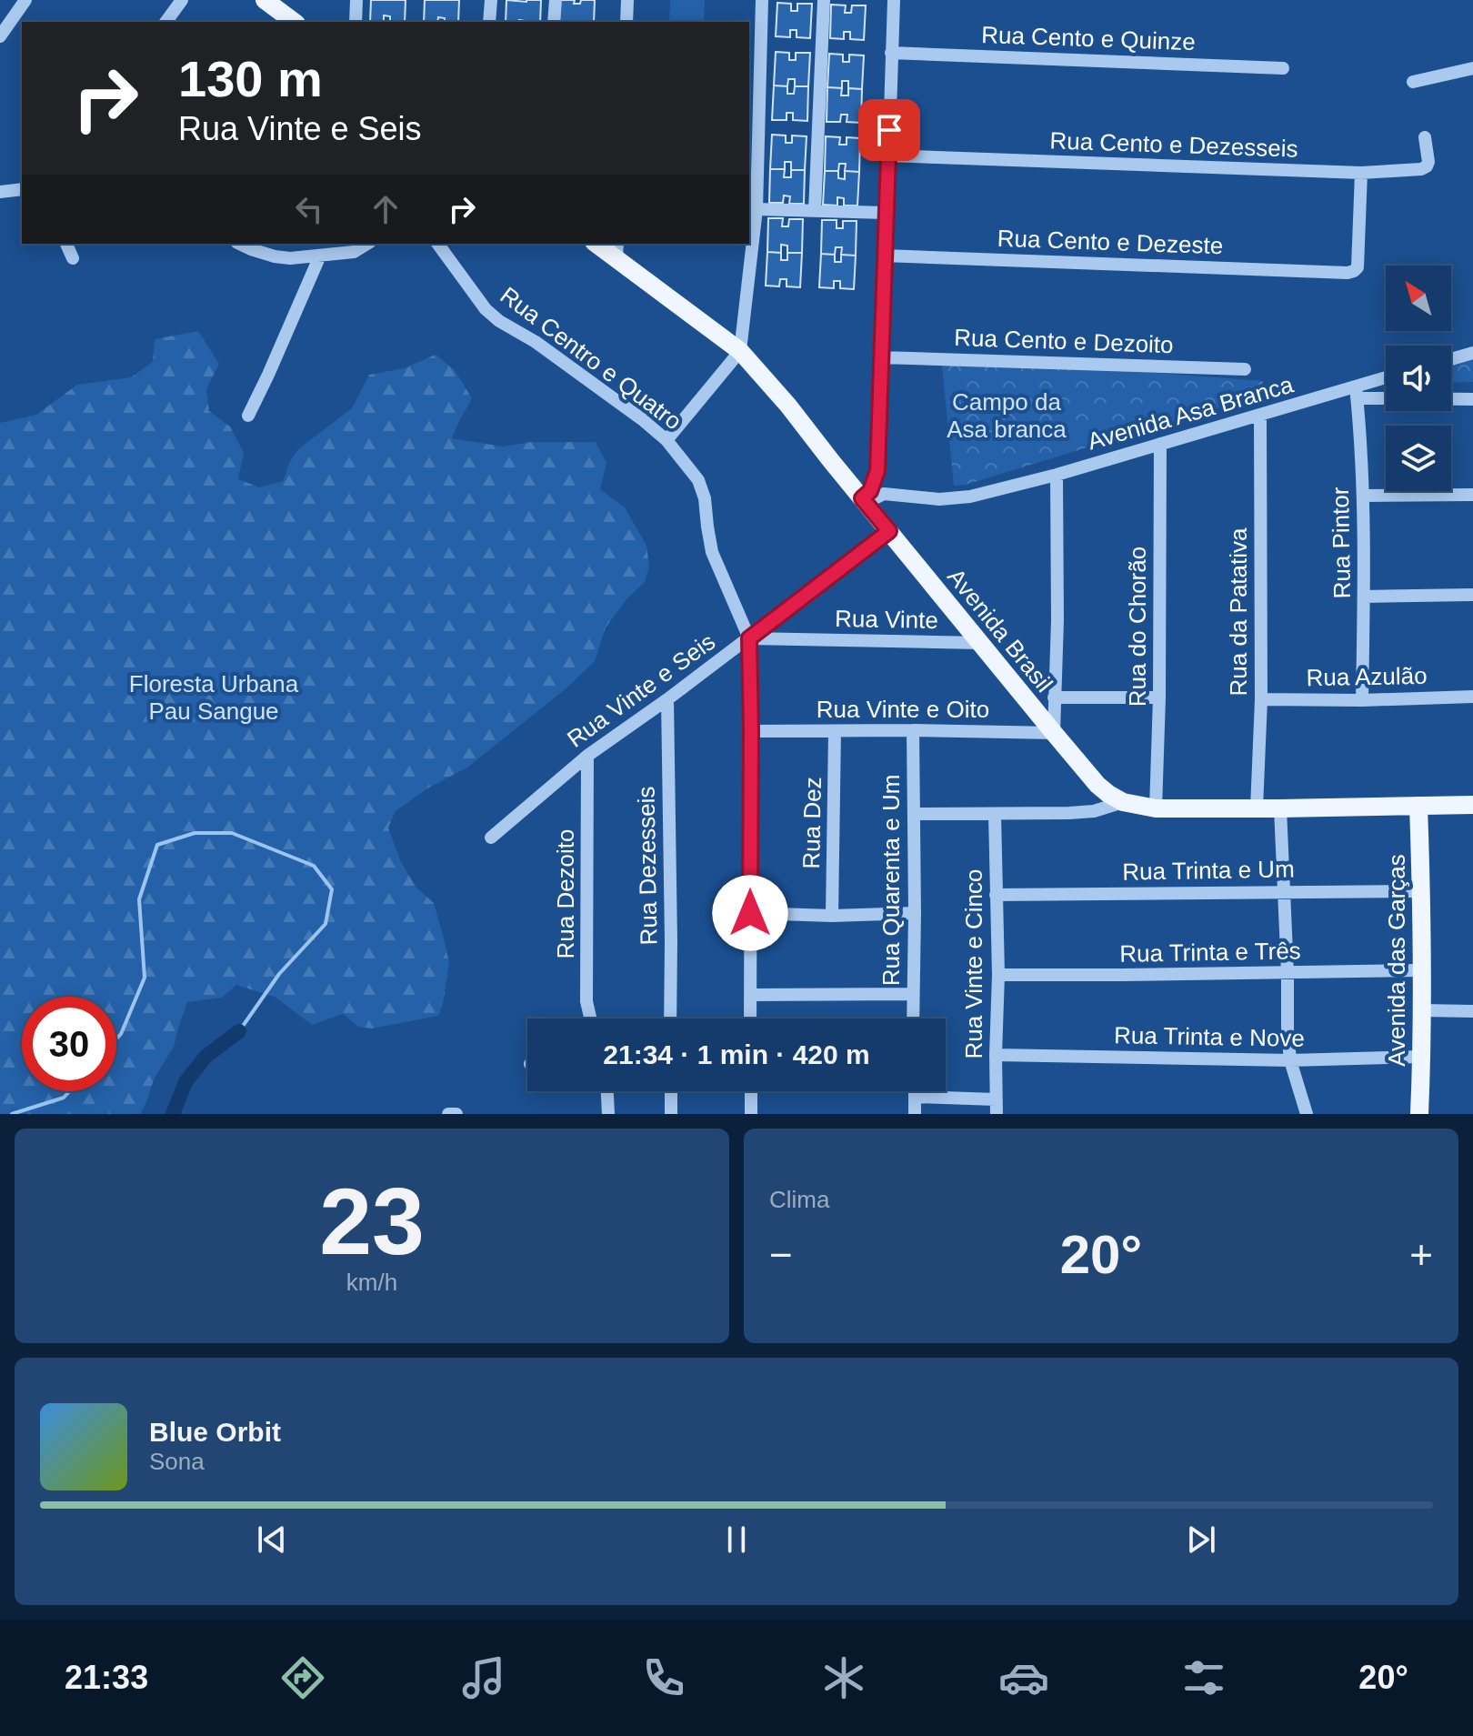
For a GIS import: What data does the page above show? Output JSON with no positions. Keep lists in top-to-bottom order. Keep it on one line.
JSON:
{"streets":{"main road":["Avenida Brasil","Avenida das Garças"],"street":["Rua Cento e Quinze","Rua Cento e Dezesseis","Rua Cento e Dezeste","Rua Cento e Dezoito","Rua Centro e Quatro","Avenida Asa Branca","Rua Pintor","Rua da Patativa","Rua Vinte","Rua do Chorão","Rua Azulão","Rua Vinte e Seis","Rua Vinte e Oito","Rua Dez","Rua Dezesseis","Rua Trinta e Um","Rua Quarenta e Um","Rua Dezoito","Rua Trinta e Três","Rua Vinte e Cinco","Rua Trinta e Nove"]},"crossings":[["Rua Cento e Dezesseis","Rua Cento e Dezeste"],["Rua Centro e Quatro","Rua Vinte"],["Rua Centro e Quatro","Rua Vinte e Seis"],["Avenida Asa Branca","Rua Pintor"],["Avenida Asa Branca","Rua da Patativa"],["Avenida Asa Branca","Rua do Chorão"],["Avenida Asa Branca","Avenida Brasil"],["Rua Pintor","Rua Azulão"],["Rua da Patativa","Avenida Brasil"],["Rua da Patativa","Rua Azulão"],["Rua Vinte","Avenida Brasil"],["Rua Vinte","Rua Vinte e Seis"],["Rua do Chorão","Avenida Brasil"],["Avenida Brasil","Rua Vinte e Seis"],["Avenida Brasil","Rua Vinte e Oito"],["Avenida Brasil","Avenida das Garças"],["Rua Vinte e Seis","Rua Dezesseis"],["Rua Vinte e Seis","Rua Dezoito"],["Rua Vinte e Oito","Rua Dez"],["Rua Vinte e Oito","Rua Quarenta e Um"],["Rua Trinta e Um","Avenida das Garças"],["Rua Trinta e Um","Rua Vinte e Cinco"],["Rua Trinta e Três","Avenida das Garças"],["Rua Trinta e Três","Rua Vinte e Cinco"],["Avenida das Garças","Rua Trinta e Nove"],["Rua Vinte e Cinco","Rua Trinta e Nove"]],"parks":["Campo da Asa branca","Floresta Urbana Pau Sangue"],"north":"top left","page":{"turn":["130 m","Rua Vinte e Seis"],"limit":"30","trip":"21:34 · 1 min · 420 m","tile":[["23","km/h"],"Clima"],"heat":["−","20°","+"],"song":["Blue Orbit","Sona"],"tabs":["21:33","20°"]}}
